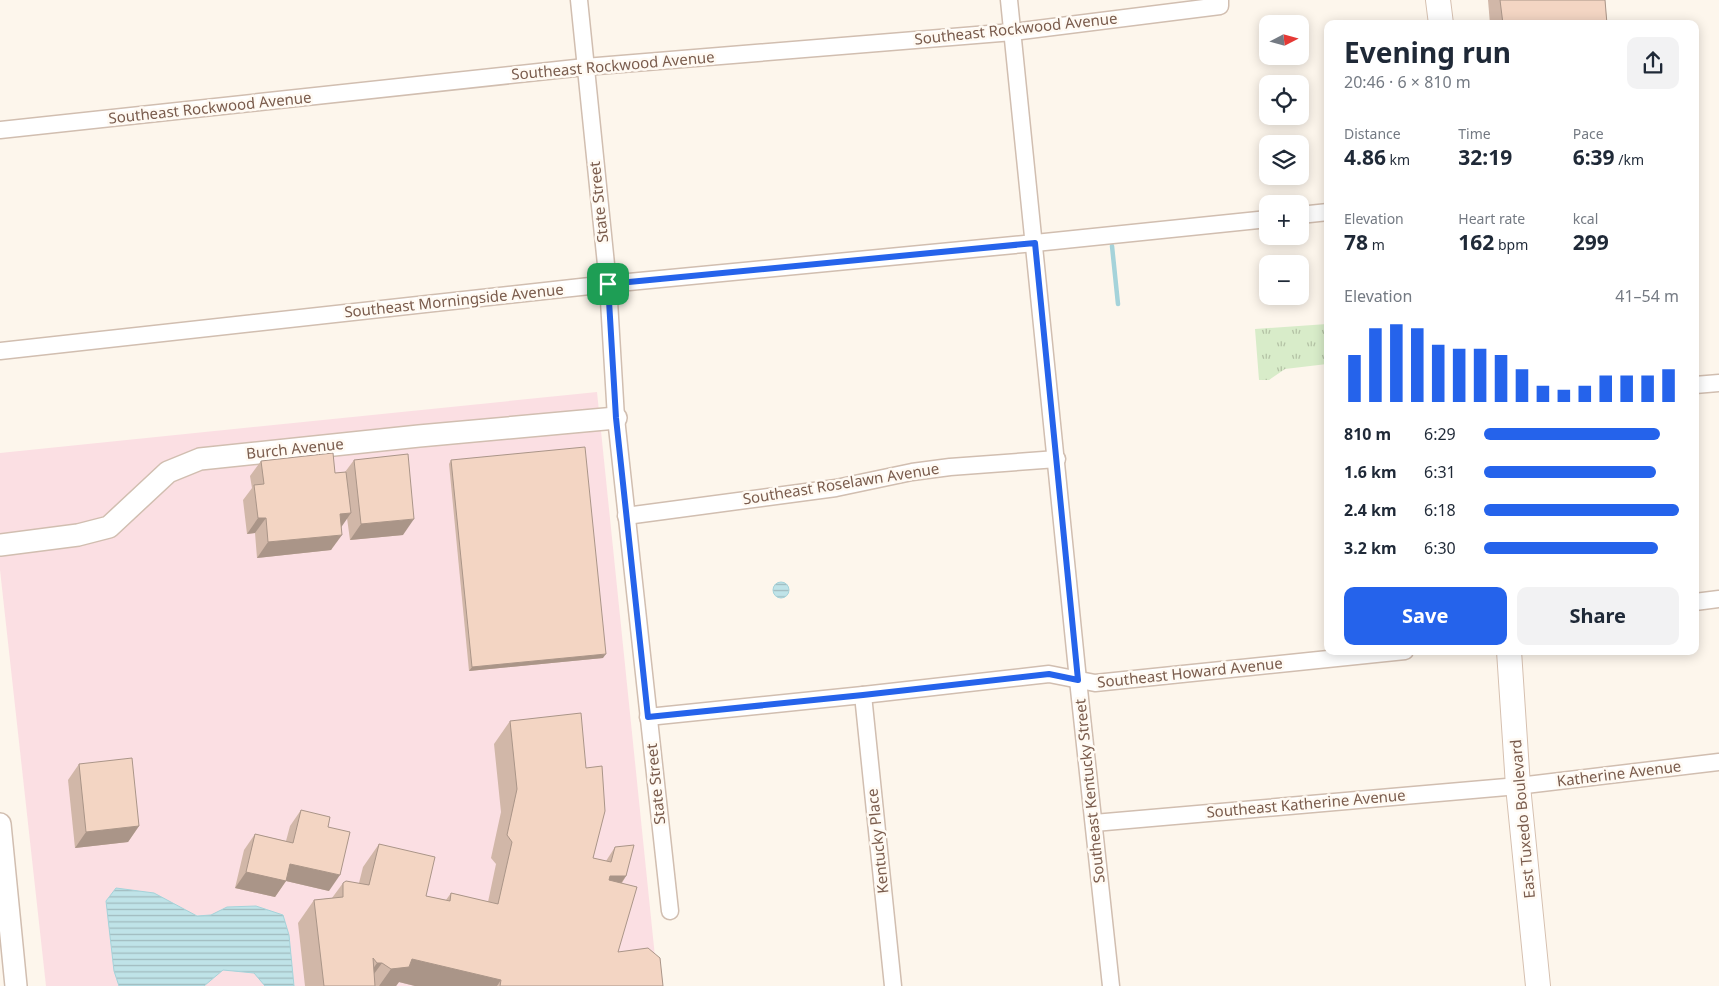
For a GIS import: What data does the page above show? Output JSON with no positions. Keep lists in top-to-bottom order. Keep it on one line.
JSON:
{"streets":{"main road":["East Tuxedo Boulevard"],"street":["Southeast Rockwood Avenue","State Street","Southeast Morningside Avenue","Burch Avenue","Southeast Roselawn Avenue","Southeast Howard Avenue","Katherine Avenue","Southeast Kentucky Street","Southeast Katherine Avenue","Kentucky Place"]},"crossings":[["Southeast Rockwood Avenue","State Street"],["Southeast Rockwood Avenue","Southeast Kentucky Street"],["State Street","Southeast Morningside Avenue"],["State Street","Burch Avenue"],["State Street","Southeast Roselawn Avenue"],["State Street","Southeast Howard Avenue"],["Southeast Morningside Avenue","Southeast Kentucky Street"],["Southeast Roselawn Avenue","Southeast Kentucky Street"],["Southeast Howard Avenue","Southeast Kentucky Street"],["Southeast Howard Avenue","Kentucky Place"],["Katherine Avenue","Southeast Katherine Avenue"],["Katherine Avenue","East Tuxedo Boulevard"],["Southeast Kentucky Street","Southeast Katherine Avenue"],["Southeast Katherine Avenue","East Tuxedo Boulevard"]],"north":"right","page":{"map_buttons":["+","−"],"heading":["Evening run","20:46 · 6 × 810 m"],"stats":[["Distance","4.86 km"],["Time","32:19"],["Pace","6:39 /km"],["Elevation","78 m"],["Heart rate","162 bpm"],["kcal","299"]],"chart":["Elevation","41–54 m"],"list":[{"name":"810 m","note":"6:29"},{"name":"1.6 km","note":"6:31"},{"name":"2.4 km","note":"6:18"},{"name":"3.2 km","note":"6:30"}],"buttons":["Save","Share"]}}
